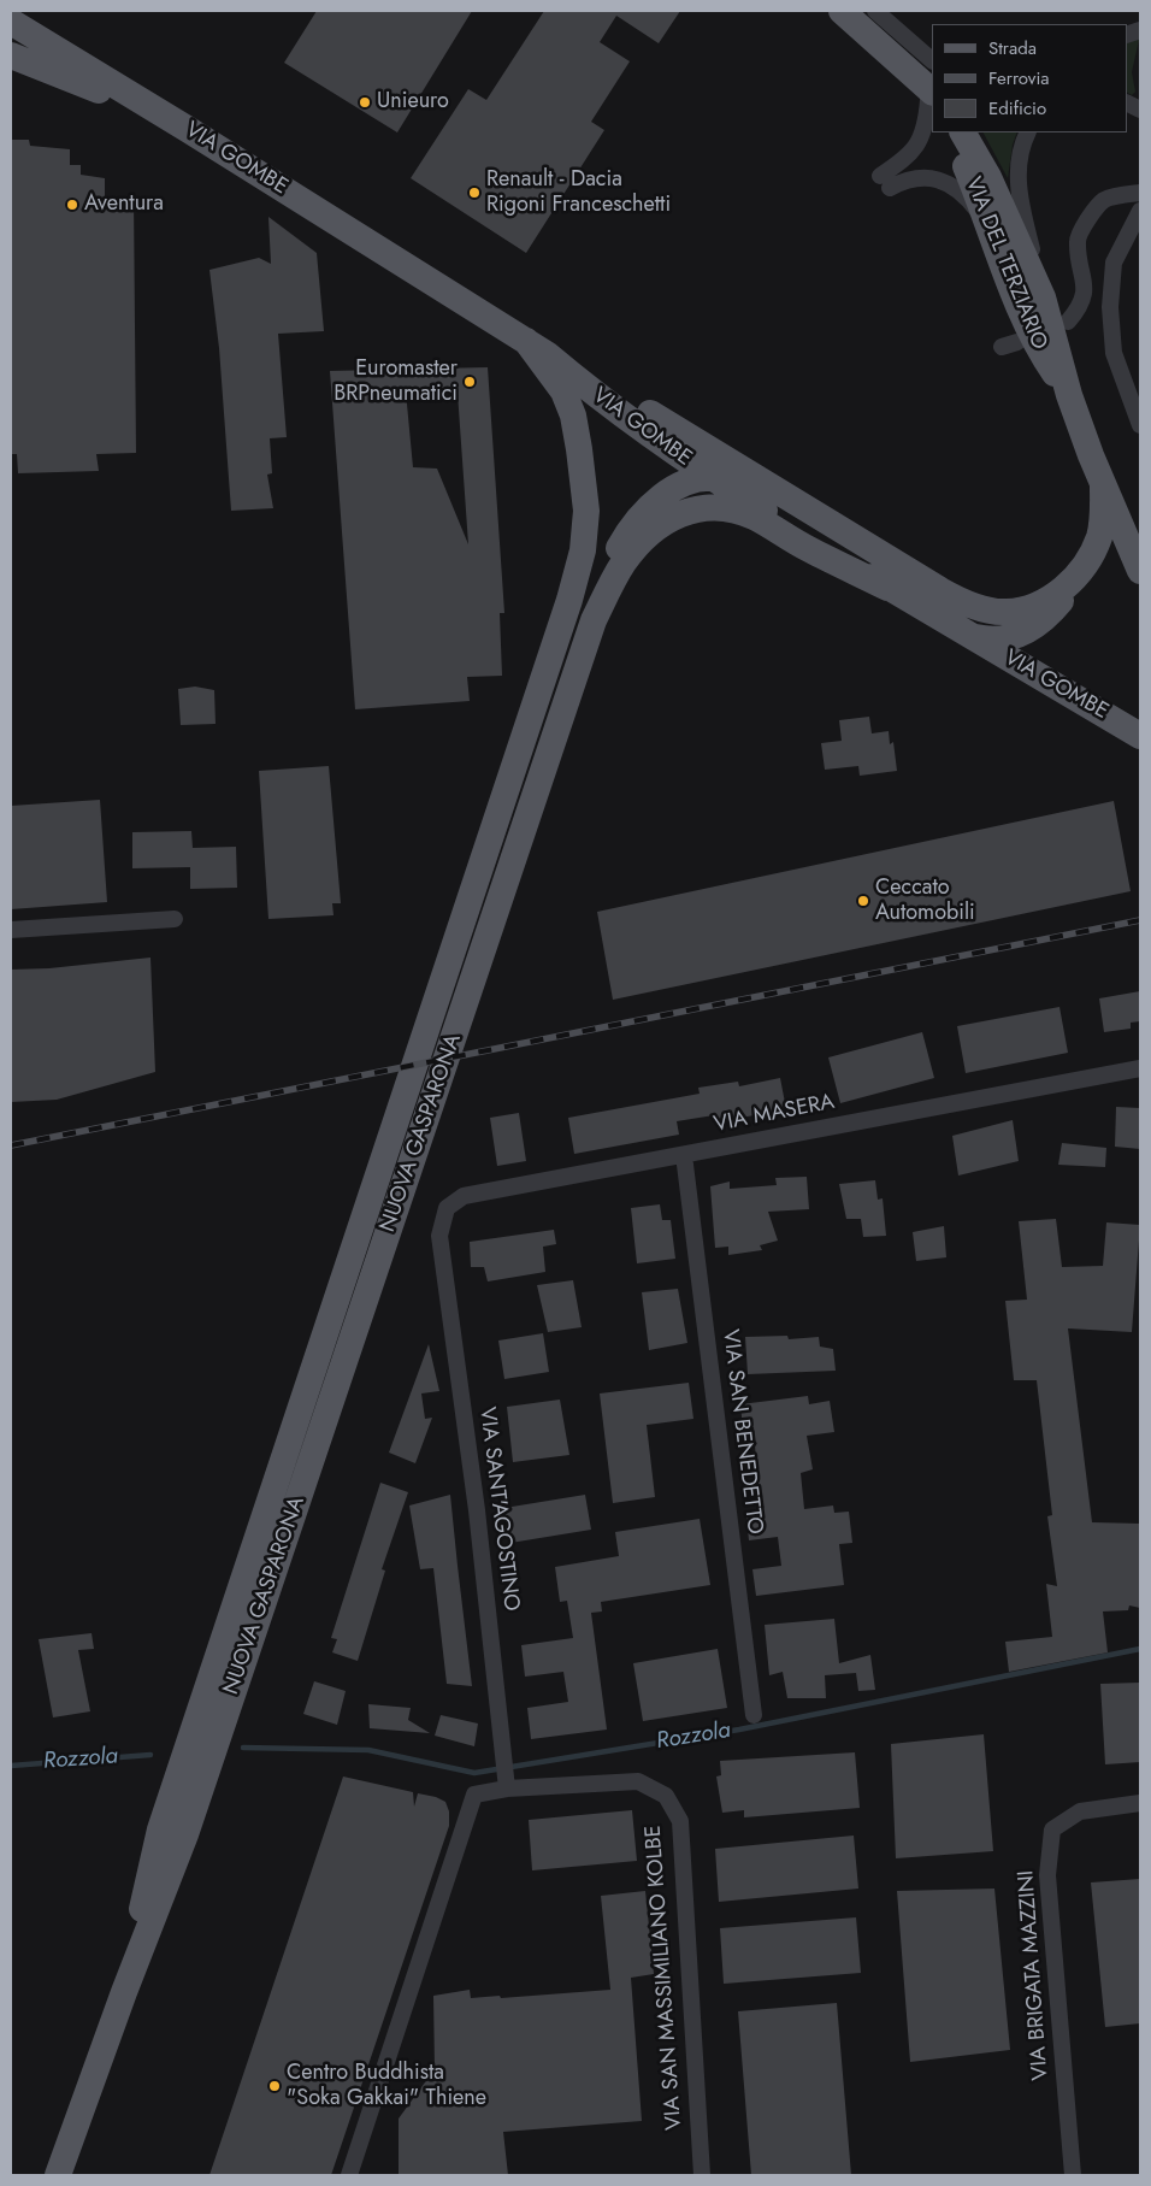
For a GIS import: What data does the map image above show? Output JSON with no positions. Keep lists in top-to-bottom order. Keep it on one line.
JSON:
{"streets":{"main road":["VIA GOMBE","VIA DEL TERZIARIO","NUOVA GASPARONA"],"street":["VIA MASERA","VIA SAN BENEDETTO","VIA SANT'AGOSTINO","VIA BRIGATA MAZZINI","VIA SAN MASSIMILIANO KOLBE"]},"crossings":[["VIA GOMBE","NUOVA GASPARONA"],["VIA MASERA","VIA SAN BENEDETTO"],["VIA MASERA","VIA SANT'AGOSTINO"],["VIA SANT'AGOSTINO","VIA SAN MASSIMILIANO KOLBE"]],"water":["Rozzola"],"places":["Unieuro","Renault - Dacia Rigoni Franceschetti","Aventura","Euromaster BRPneumatici","Ceccato Automobili","Centro Buddhista \"Soka Gakkai\" Thiene"],"legend":["Strada","Ferrovia","Edificio"]}
